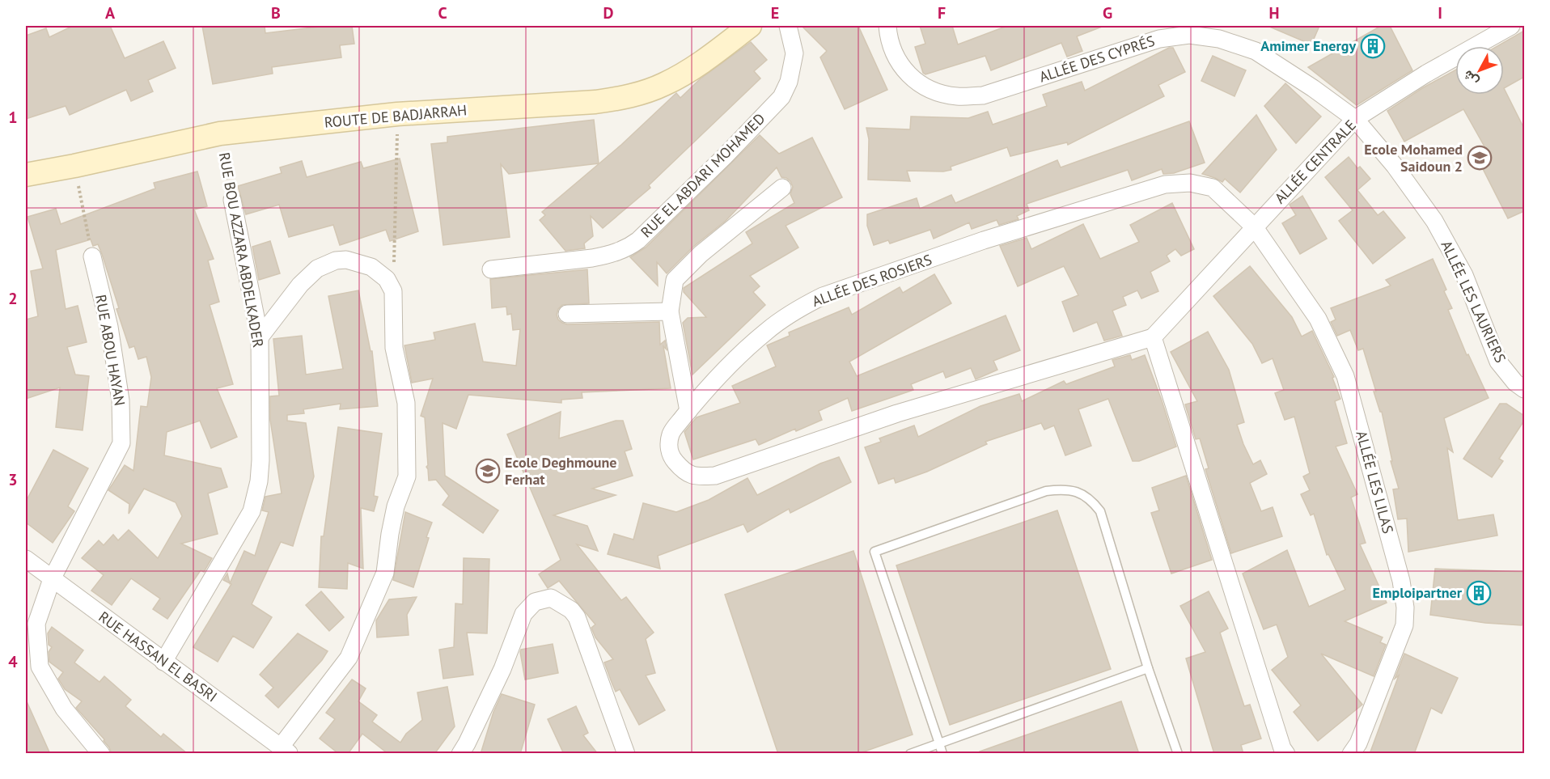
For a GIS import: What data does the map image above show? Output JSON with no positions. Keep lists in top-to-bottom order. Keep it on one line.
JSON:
{"streets":{"main road":["ROUTE DE BADJARRAH"],"street":["ALLÉE DES CYPRÉS","ALLÉE CENTRALE","RUE EL ABDARI MOHAMED","RUE BOU AZZARA ABDELKADER","ALLÉE DES ROSIERS","ALLÉE LES LAURIERS","RUE ABOU HAYAN","ALLÉE LES LILAS","RUE HASSAN EL BASRI"]},"crossings":[["ALLÉE DES CYPRÉS","ALLÉE CENTRALE"],["ALLÉE DES CYPRÉS","ALLÉE LES LAURIERS"],["ROUTE DE BADJARRAH","RUE BOU AZZARA ABDELKADER"],["ALLÉE CENTRALE","ALLÉE DES ROSIERS"],["ALLÉE CENTRALE","ALLÉE LES LAURIERS"],["ALLÉE CENTRALE","ALLÉE LES LILAS"],["RUE BOU AZZARA ABDELKADER","RUE HASSAN EL BASRI"],["ALLÉE DES ROSIERS","ALLÉE LES LILAS"],["RUE ABOU HAYAN","RUE HASSAN EL BASRI"]],"places":{"building":["Amimer Energy","Emploipartner"],"school or university":["Ecole Mohamed Saidoun 2","Ecole Deghmoune Ferhat"]},"north":"bottom left","grid":{"columns":["A","B","C","D","E","F","G","H","I"],"rows":["1","2","3","4"]}}
